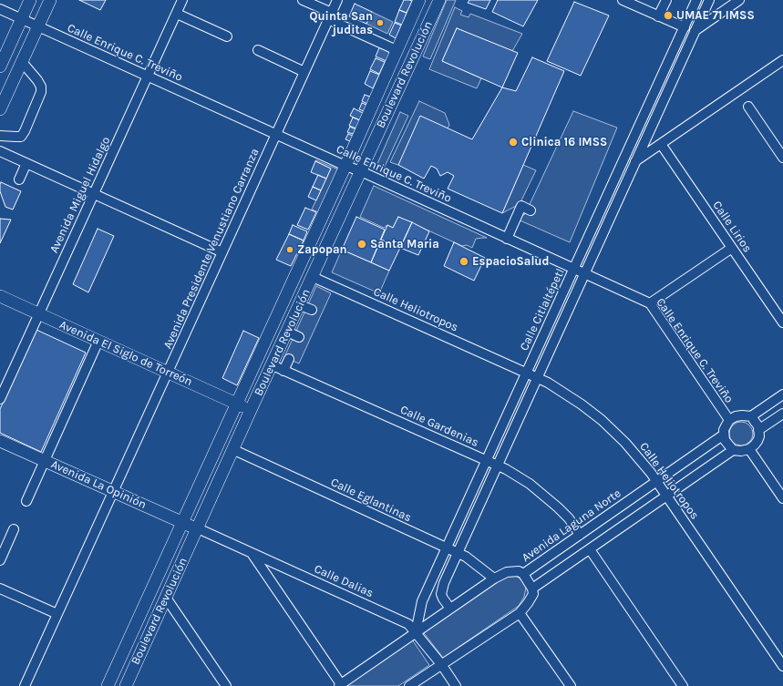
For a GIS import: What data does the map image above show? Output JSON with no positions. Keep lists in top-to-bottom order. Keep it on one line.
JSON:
{"streets":{"main road":["Boulevard Revolución","Avenida El Siglo de Torreón","Avenida La Opinión"],"street":["Calle Enrique C. Treviño","Avenida Miguel Hidalgo","Calle Lirios","Avenida Presidente Venustiano Carranza","Calle Heliotropos","Calle Citlaltépetl","Calle Gardenias","Calle Eglantinas","Avenida Laguna Norte","Calle Dalias"]},"crossings":[["Calle Enrique C. Treviño","Boulevard Revolución"],["Calle Enrique C. Treviño","Avenida Miguel Hidalgo"],["Calle Enrique C. Treviño","Avenida Presidente Venustiano Carranza"],["Calle Enrique C. Treviño","Calle Citlaltépetl"],["Calle Enrique C. Treviño","Avenida Laguna Norte"],["Boulevard Revolución","Calle Heliotropos"],["Boulevard Revolución","Avenida El Siglo de Torreón"],["Boulevard Revolución","Calle Gardenias"],["Boulevard Revolución","Avenida La Opinión"],["Boulevard Revolución","Calle Eglantinas"],["Boulevard Revolución","Calle Dalias"],["Avenida Miguel Hidalgo","Avenida El Siglo de Torreón"],["Avenida Presidente Venustiano Carranza","Avenida El Siglo de Torreón"],["Avenida Presidente Venustiano Carranza","Avenida La Opinión"],["Calle Heliotropos","Calle Citlaltépetl"],["Calle Heliotropos","Avenida Laguna Norte"],["Calle Citlaltépetl","Calle Gardenias"],["Calle Citlaltépetl","Calle Eglantinas"],["Calle Citlaltépetl","Avenida Laguna Norte"],["Calle Citlaltépetl","Calle Dalias"],["Calle Gardenias","Avenida Laguna Norte"],["Avenida La Opinión","Calle Dalias"],["Calle Eglantinas","Avenida Laguna Norte"],["Avenida Laguna Norte","Calle Dalias"]],"places":["UMAE 71 IMSS","Quinta San juditas","Clinica 16 IMSS","Santa Maria","Zapopan","EspacioSalud"]}
